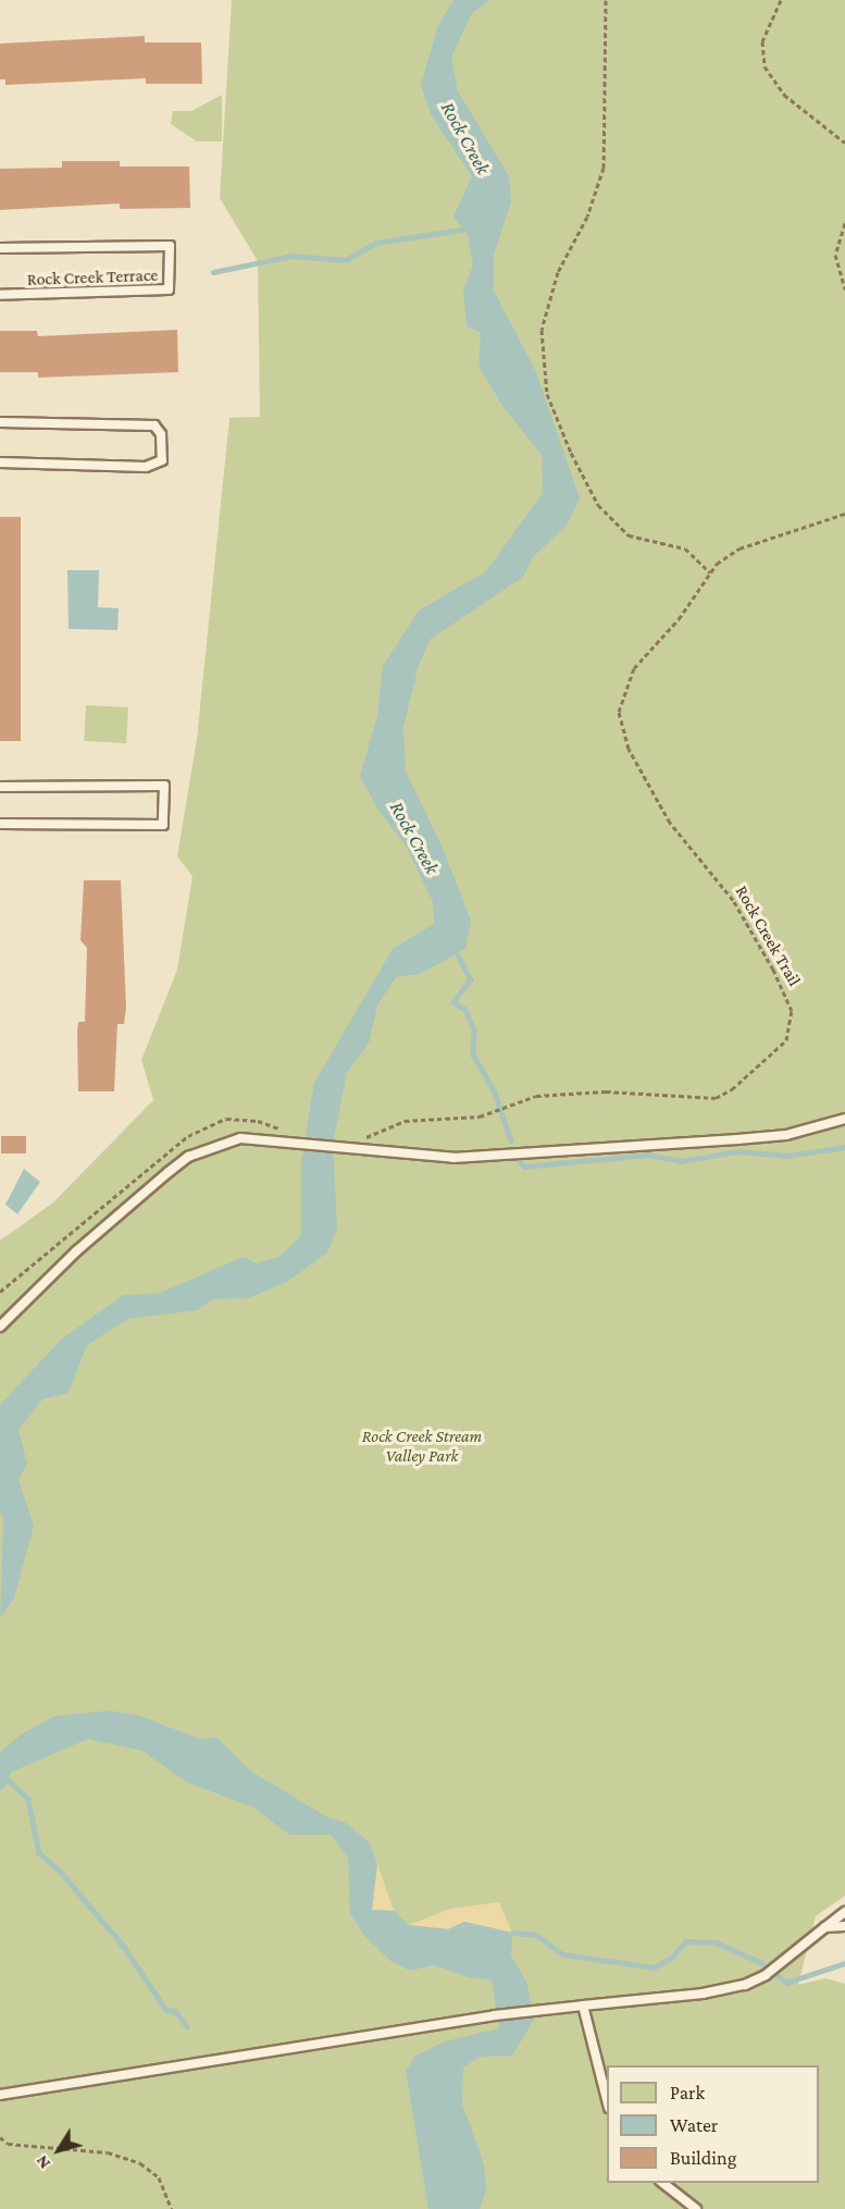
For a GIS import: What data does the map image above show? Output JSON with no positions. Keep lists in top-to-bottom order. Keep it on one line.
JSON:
{"streets":{"lane":["Rock Creek Terrace"],"path":["Rock Creek Trail"]},"water":["Rock Creek"],"parks":["Rock Creek Stream Valley Park"],"legend":["Park","Water","Building"],"north":"bottom left"}
